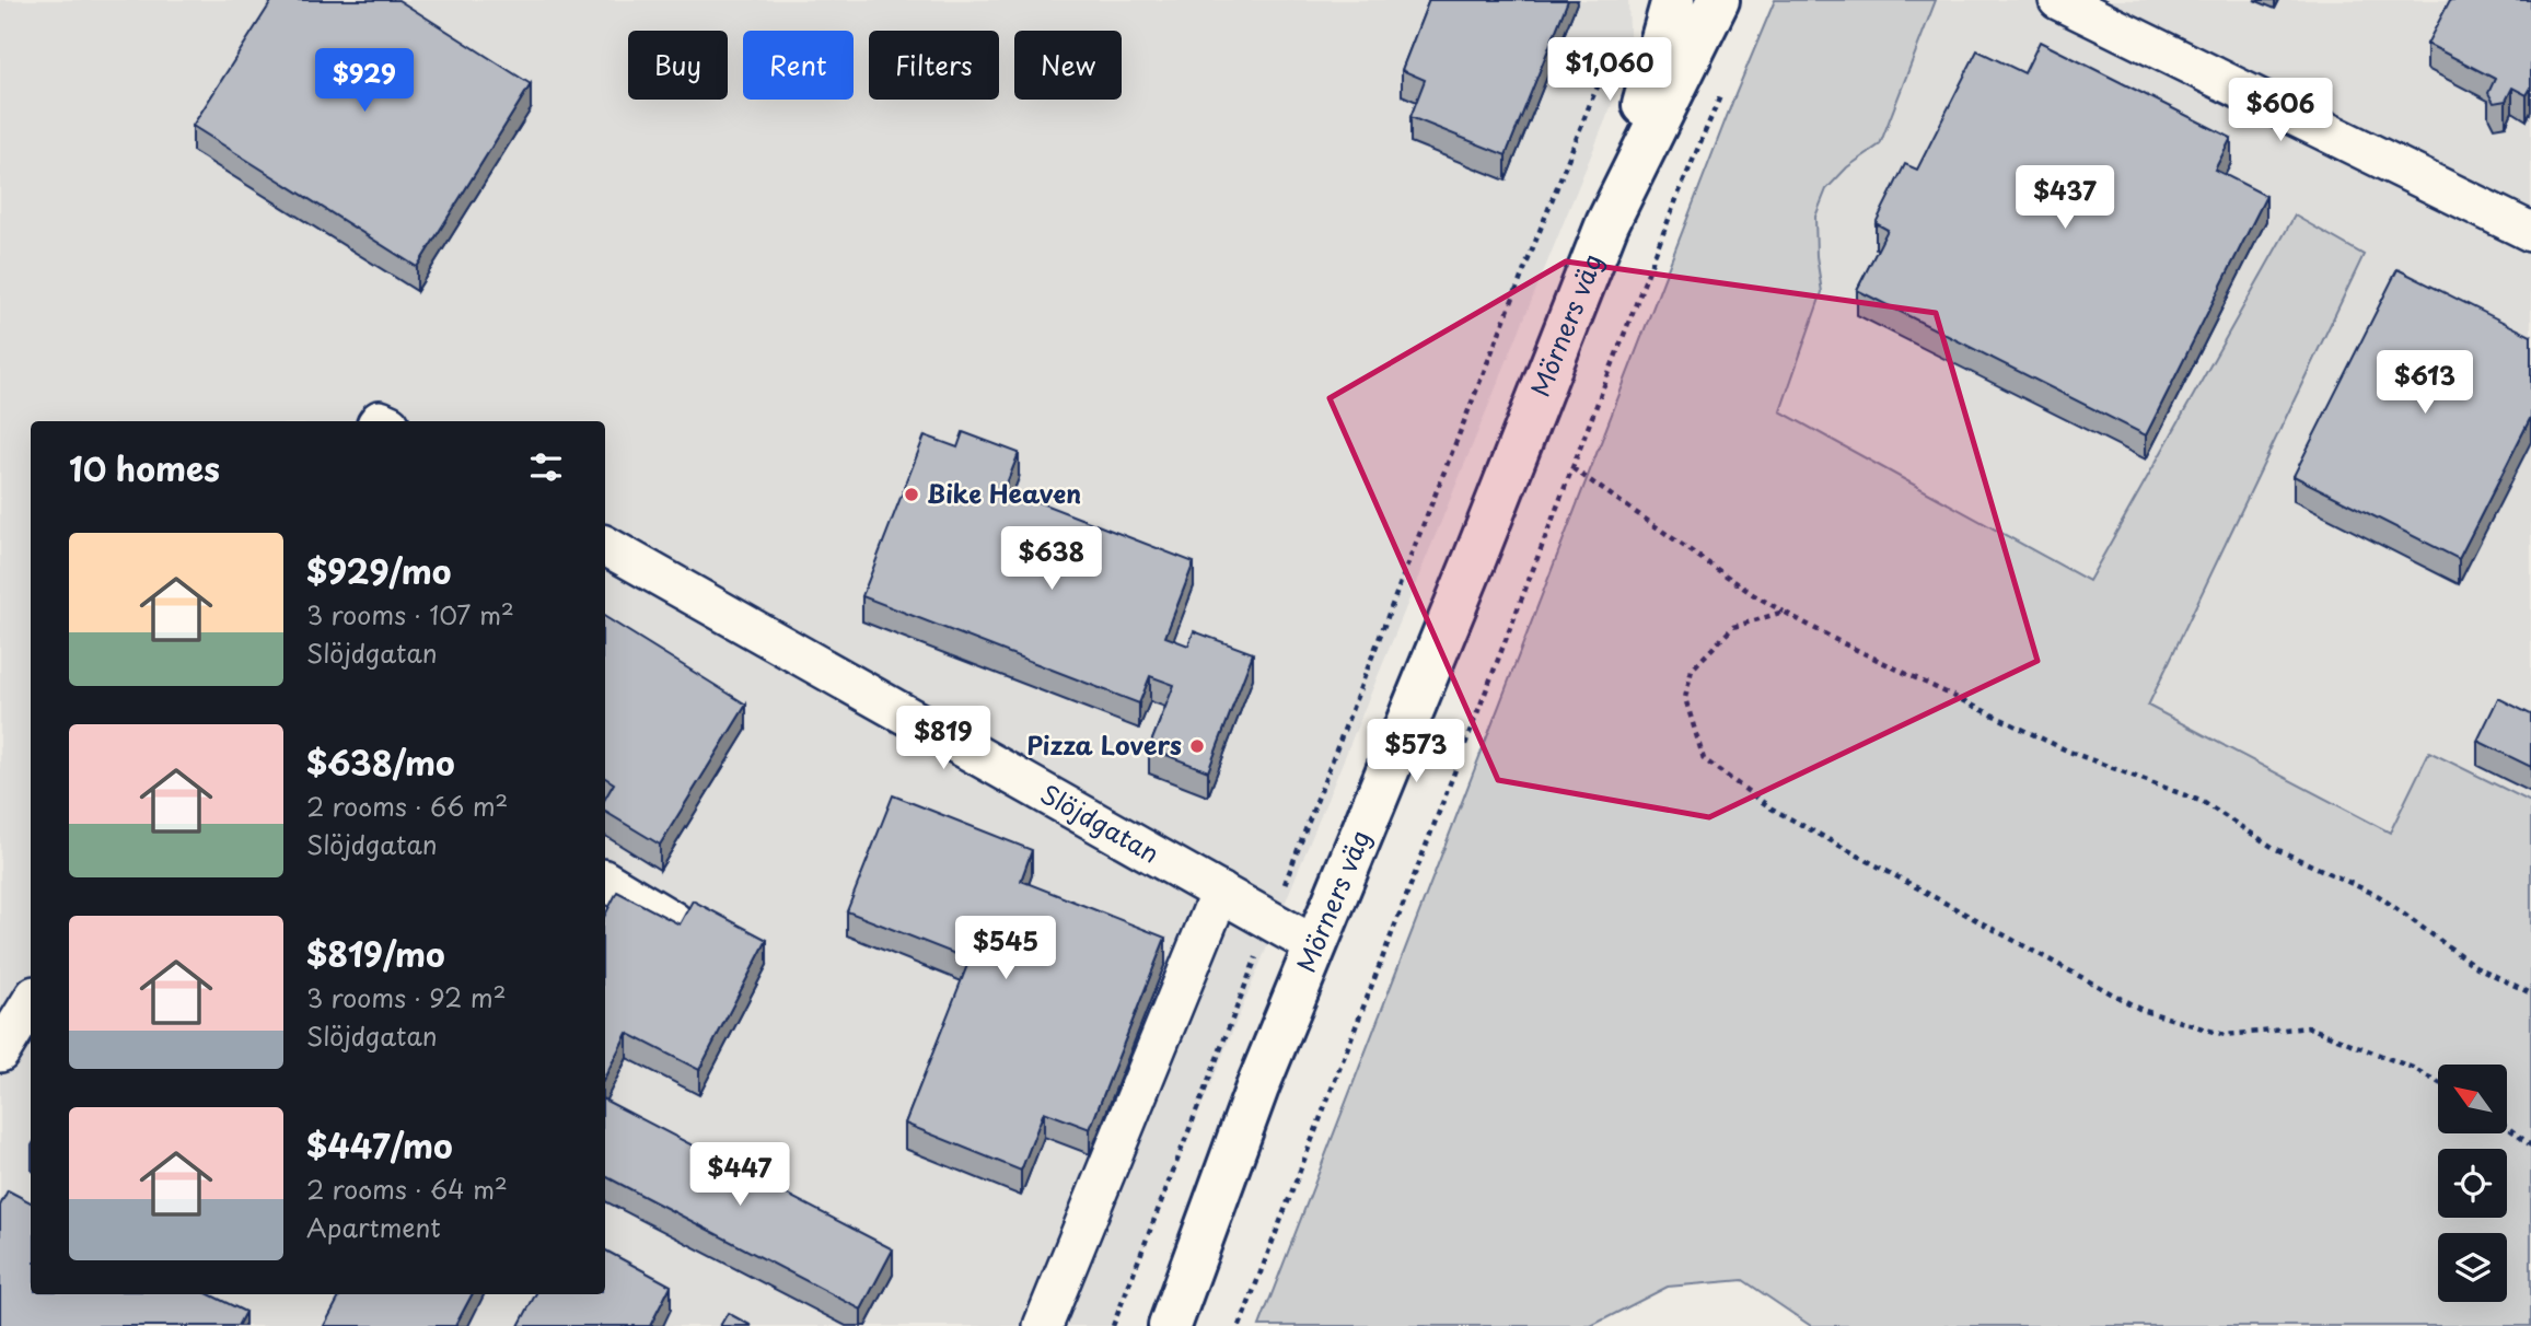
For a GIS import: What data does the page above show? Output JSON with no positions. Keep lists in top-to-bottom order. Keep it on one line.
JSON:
{"streets":{"main road":["Mörners väg"],"street":["Slöjdgatan"]},"crossings":[["Mörners väg","Slöjdgatan"]],"places":["Bike Heaven","Pizza Lovers"],"north":"top left","page":{"chip":["Buy","Rent","Filters","New"],"price":["$1,060","$929","$606","$437","$613","$638","$819","$573","$545","$447"],"heading":"10 homes","list":[{"name":"$929/mo","note":"3 rooms · 107 m² · Slöjdgatan"},{"name":"$638/mo","note":"2 rooms · 66 m² · Slöjdgatan"},{"name":"$819/mo","note":"3 rooms · 92 m² · Slöjdgatan"},{"name":"$447/mo","note":"2 rooms · 64 m² · Apartment"}]}}
